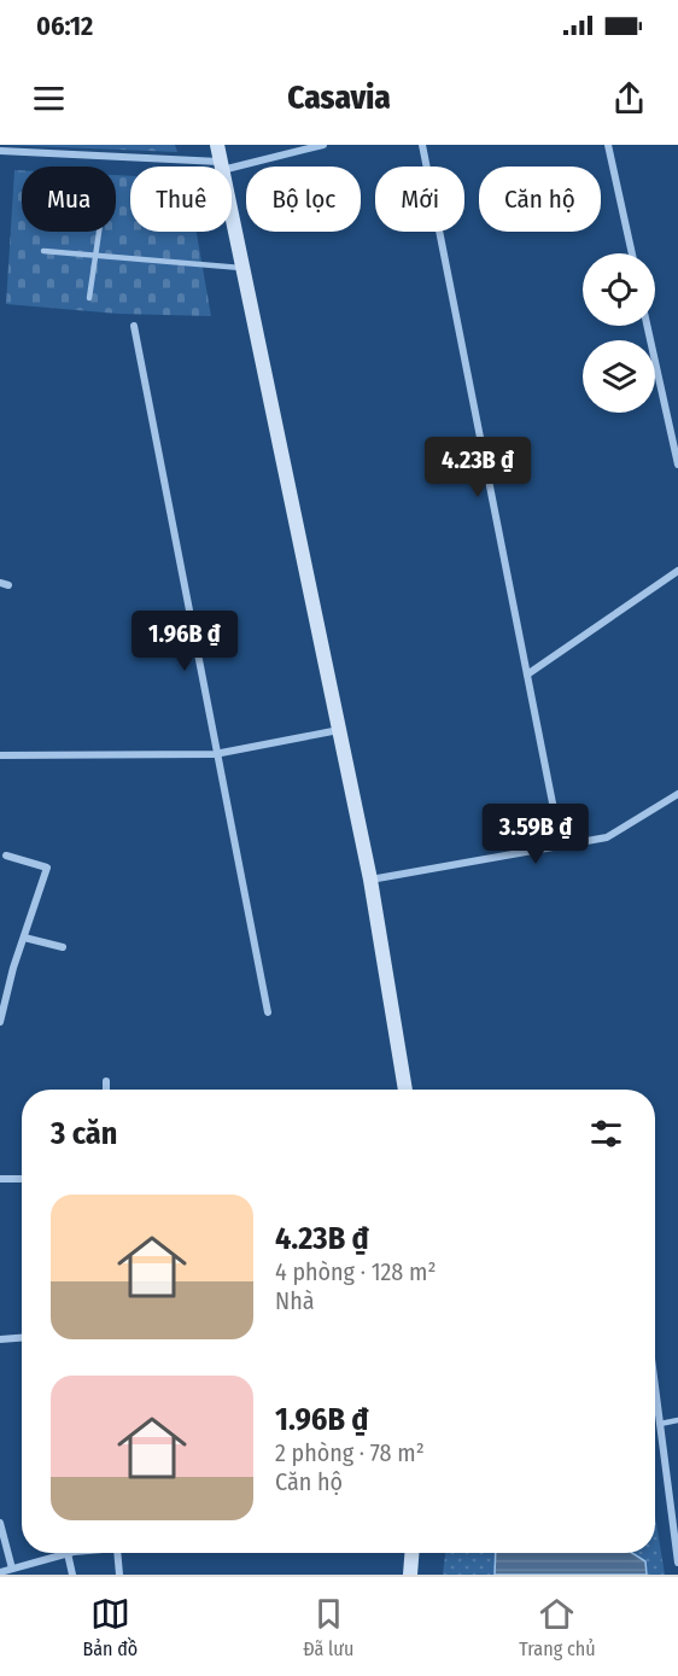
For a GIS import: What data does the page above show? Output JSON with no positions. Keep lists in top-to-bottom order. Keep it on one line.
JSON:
{"page":{"status":"06:12","header":"Casavia","chip":["Mua","Thuê","Bộ lọc","Mới","Căn hộ"],"price":["4.23B ₫","1.96B ₫","3.59B ₫"],"heading":"3 căn","list":[{"name":"4.23B ₫","note":"4 phòng · 128 m² · Nhà"},{"name":"1.96B ₫","note":"2 phòng · 78 m² · Căn hộ"}],"tabs":["Bản đồ","Đã lưu","Trang chủ"]}}
